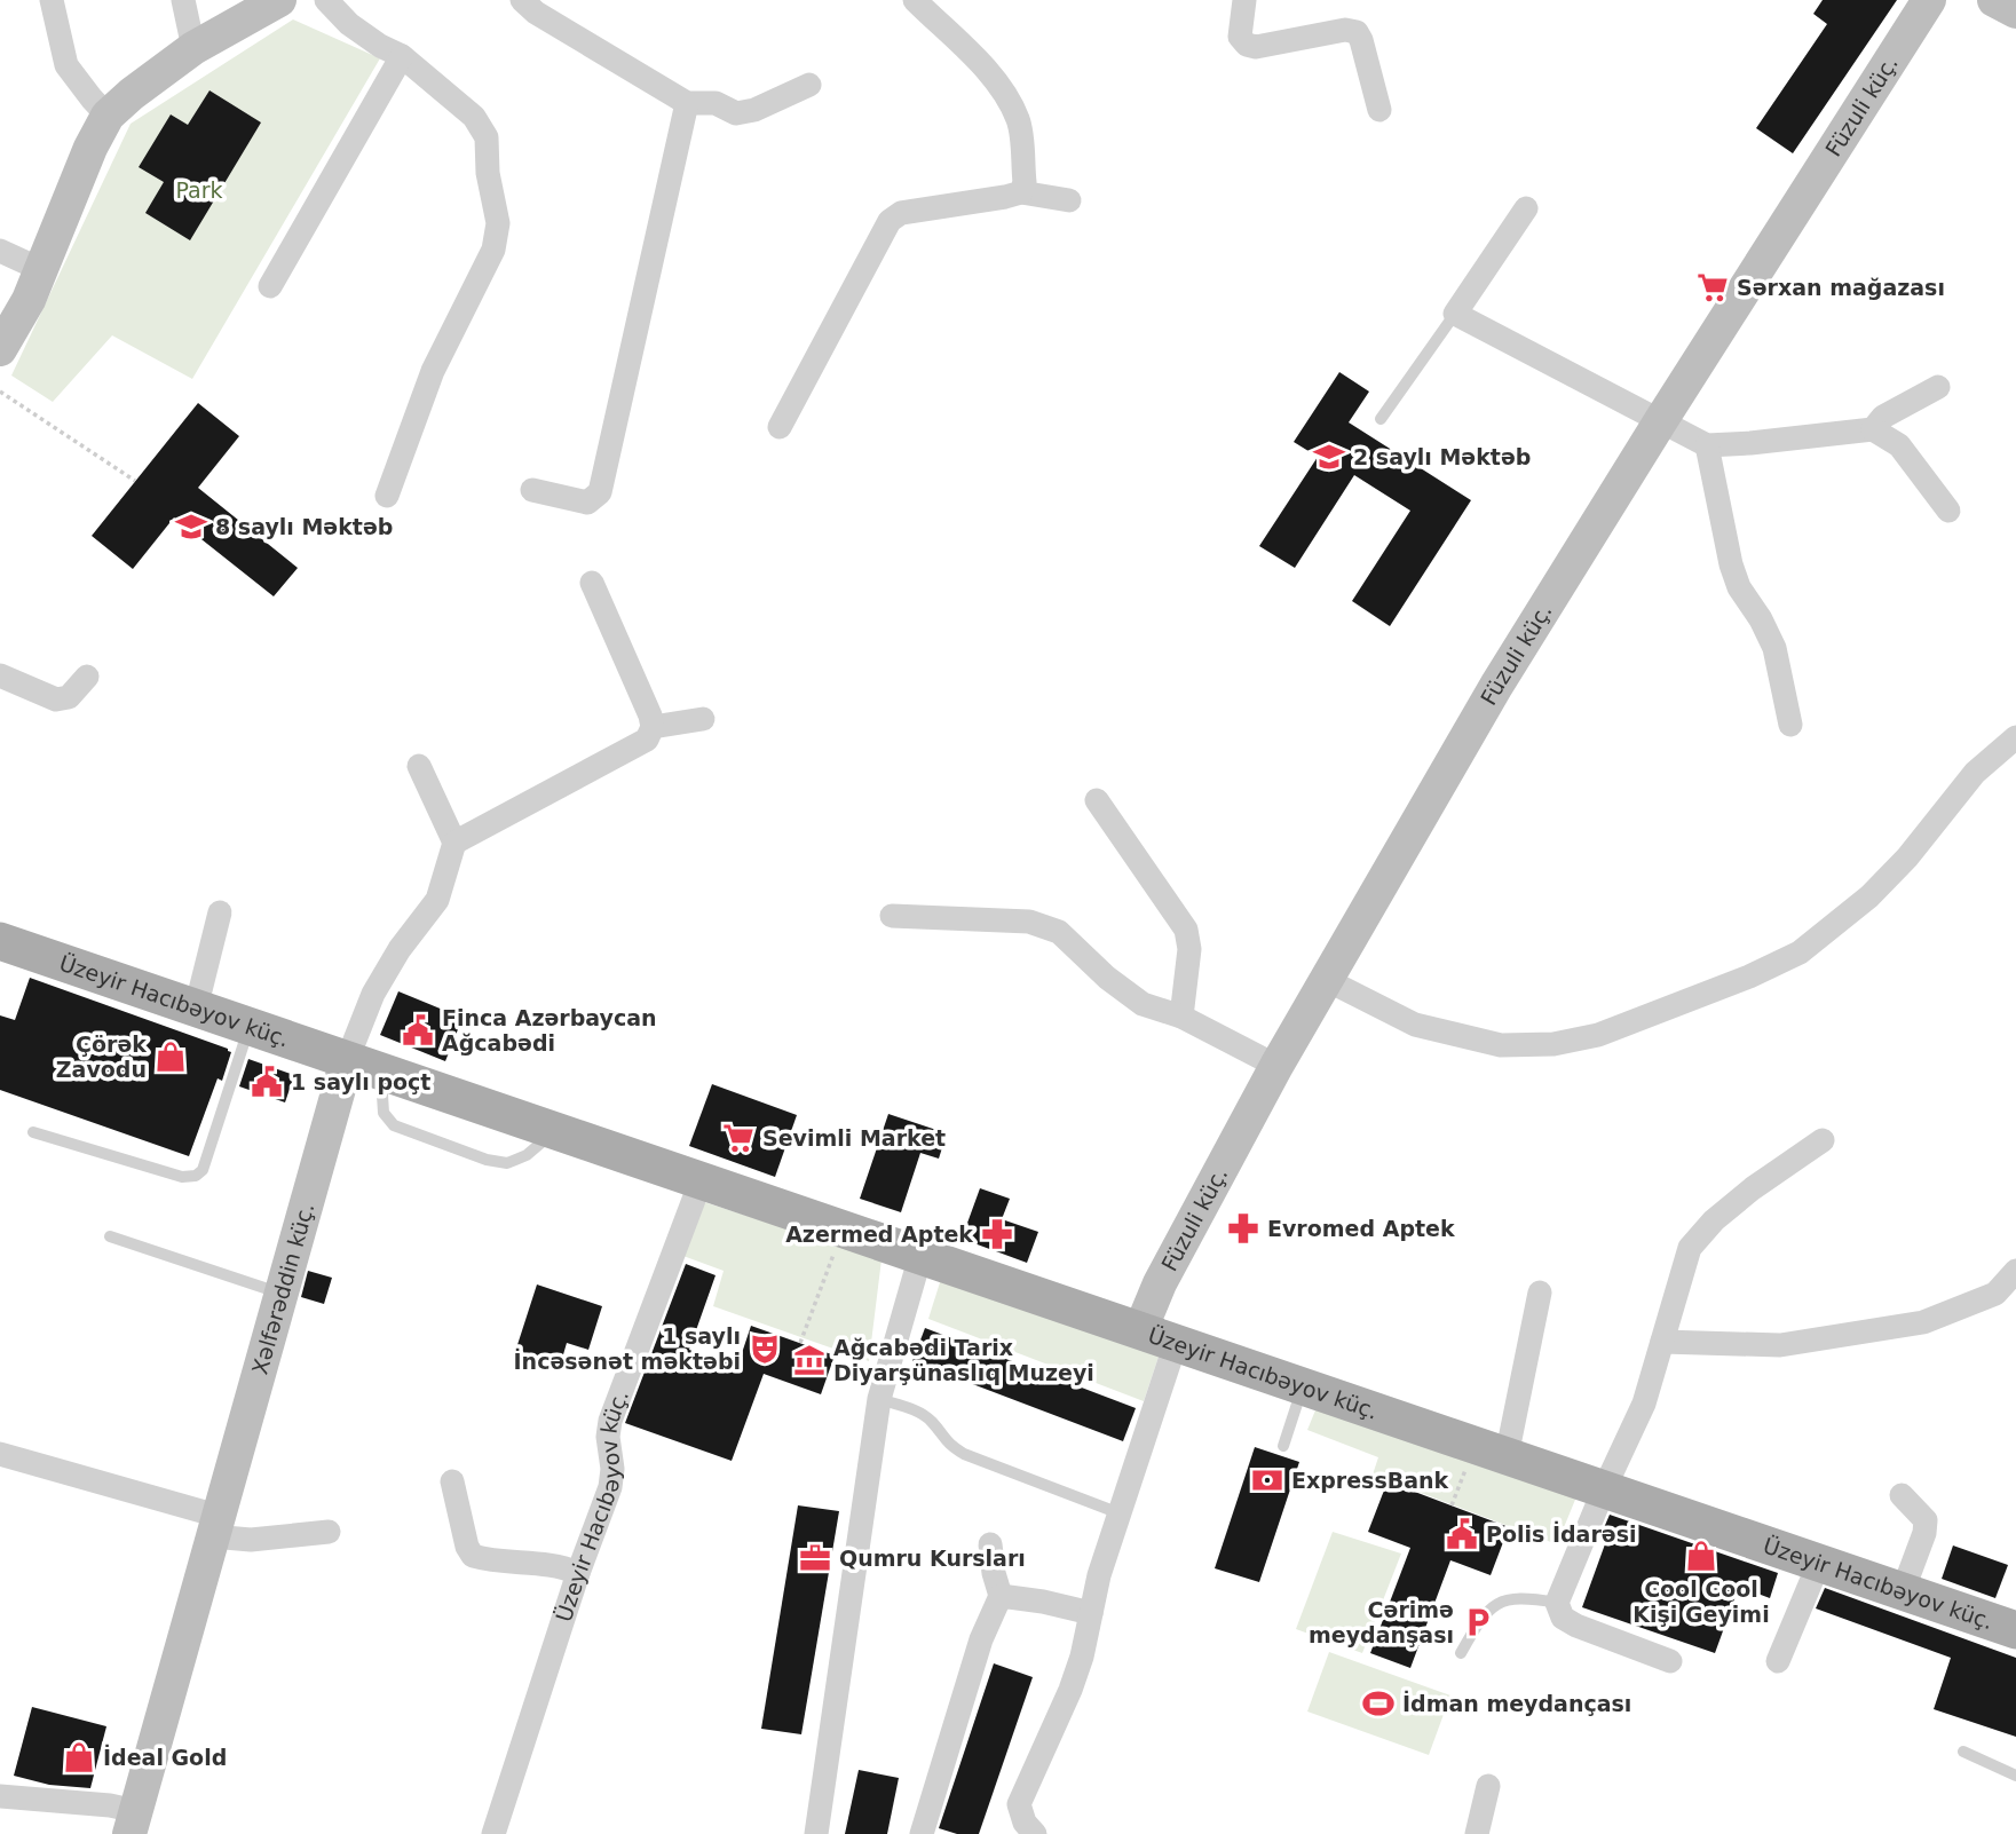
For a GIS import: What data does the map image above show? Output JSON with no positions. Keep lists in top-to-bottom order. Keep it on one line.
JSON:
{"streets":{"main road":["Üzeyir Hacıbəyov küç."],"street":["Füzuli küç.","Xəlfərəddin küç."]},"crossings":[["Füzuli küç.","Üzeyir Hacıbəyov küç."],["Üzeyir Hacıbəyov küç.","Xəlfərəddin küç."]],"parks":["Park"],"places":{"supermarket":["Sərxan mağazası","Sevimli Market"],"school or university":["2 saylı Məktəb","8 saylı Məktəb"],"public building":["Finca Azərbaycan Ağcabədi","1 saylı poçt","Polis İdarəsi"],"shop":["Çörək Zavodu","Cool Cool Kişi Geyimi","İdeal Gold"],"pharmacy":["Evromed Aptek","Azermed Aptek"],"theatre":["1 saylı İncəsənət məktəbi"],"museum":["Ağcabədi Tarix Diyarşünaslıq Muzeyi"],"bank":["ExpressBank"],"office":["Qumru Kursları"],"parking":["Cərimə meydanşası"],"sports":["İdman meydançası"]}}
